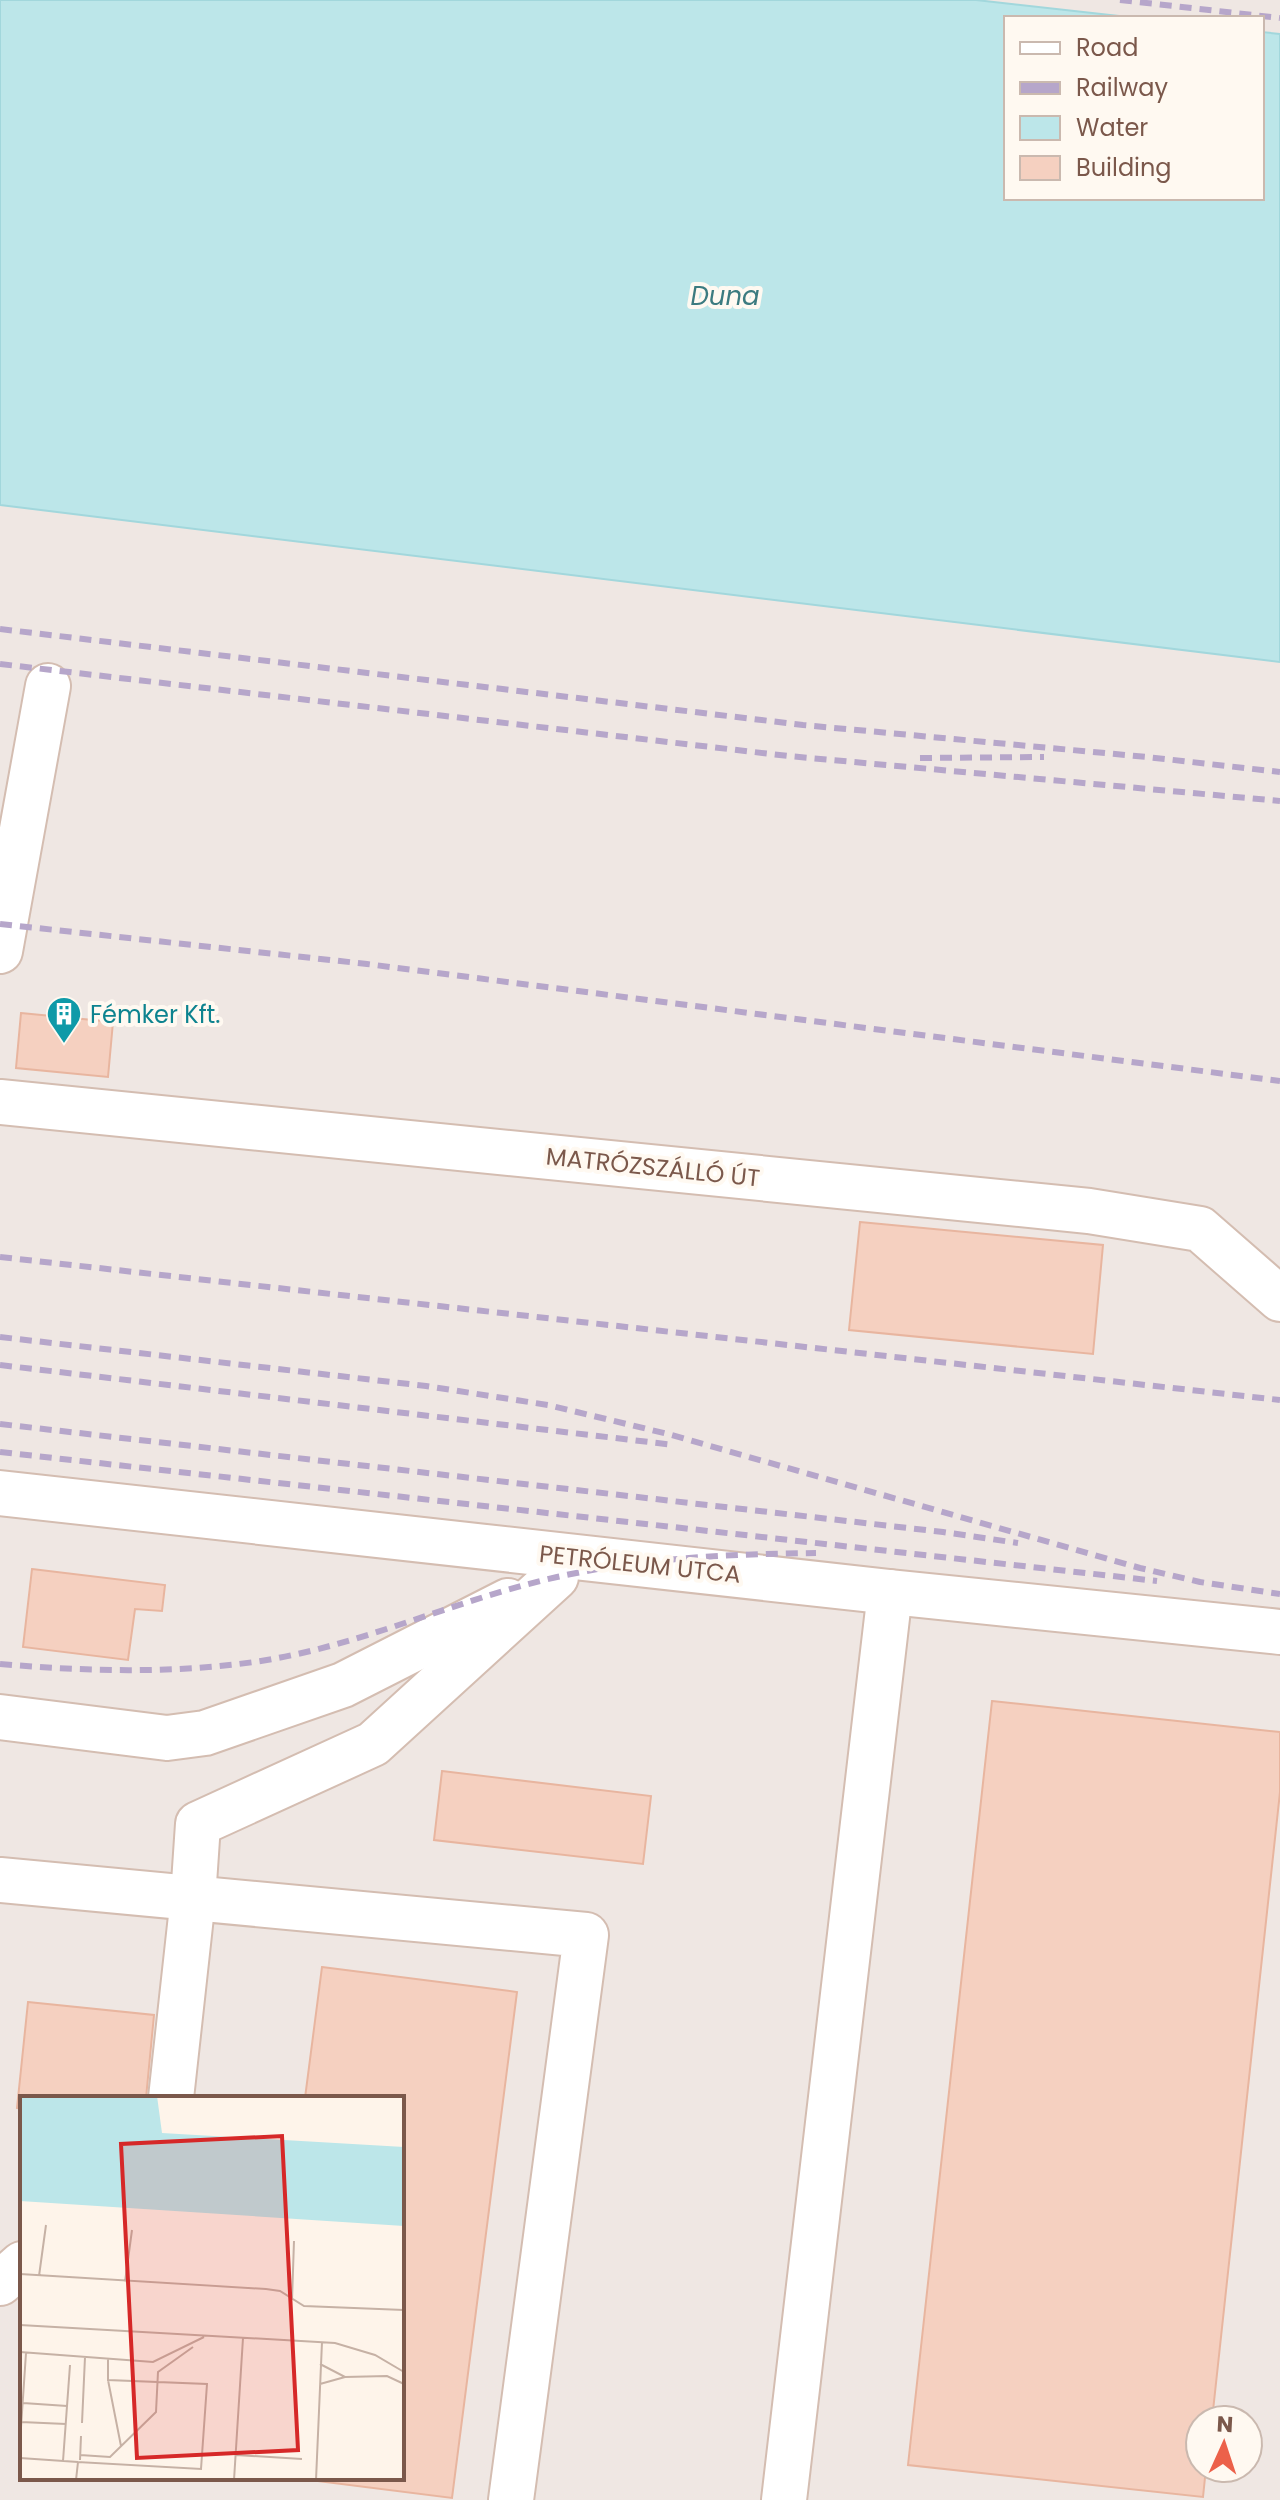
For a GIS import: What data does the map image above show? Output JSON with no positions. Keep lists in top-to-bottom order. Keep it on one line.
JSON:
{"streets":{"street":["MATRÓZSZÁLLÓ ÚT","PETRÓLEUM UTCA"]},"water":["Duna"],"places":{"building":["Fémker Kft."]},"legend":["Road","Railway","Water","Building"],"north":"top"}
